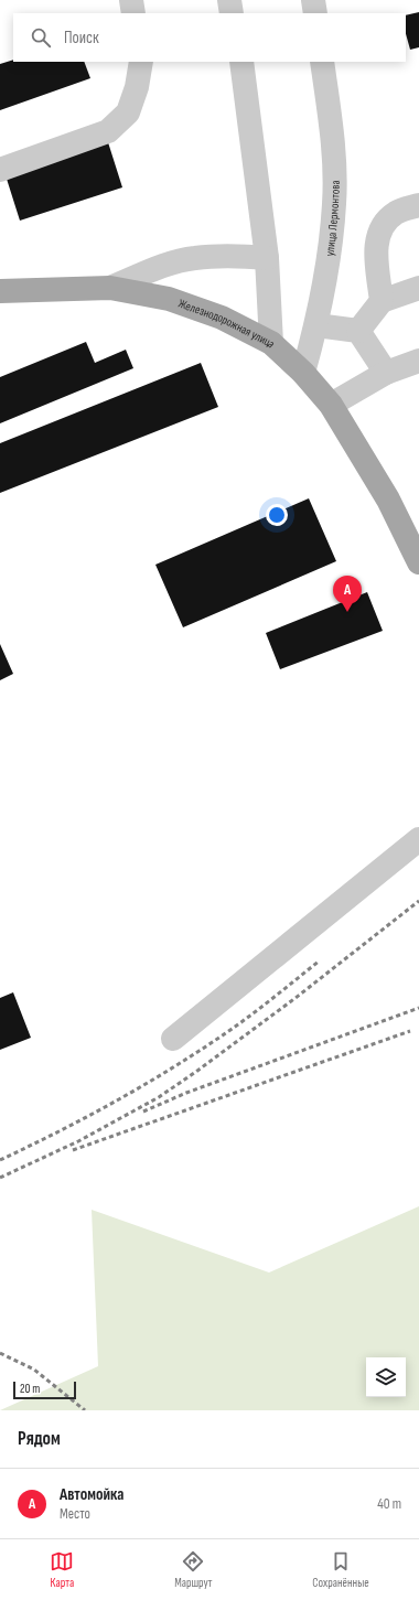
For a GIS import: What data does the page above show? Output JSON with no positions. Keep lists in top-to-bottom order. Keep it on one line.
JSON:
{"streets":{"main road":["Железнодорожная улица"],"street":["улица Лермонтова"]},"crossings":[["улица Лермонтова","Железнодорожная улица"]],"scale_bar":"20 m","page":{"search":"Поиск","pins":"A","scale":"20 m","heading":"Рядом","list":[{"mark":"A","name":"Автомойка","note":"Место","value":"40 m"}],"nav":["Карта","Маршрут","Сохранённые"]}}
